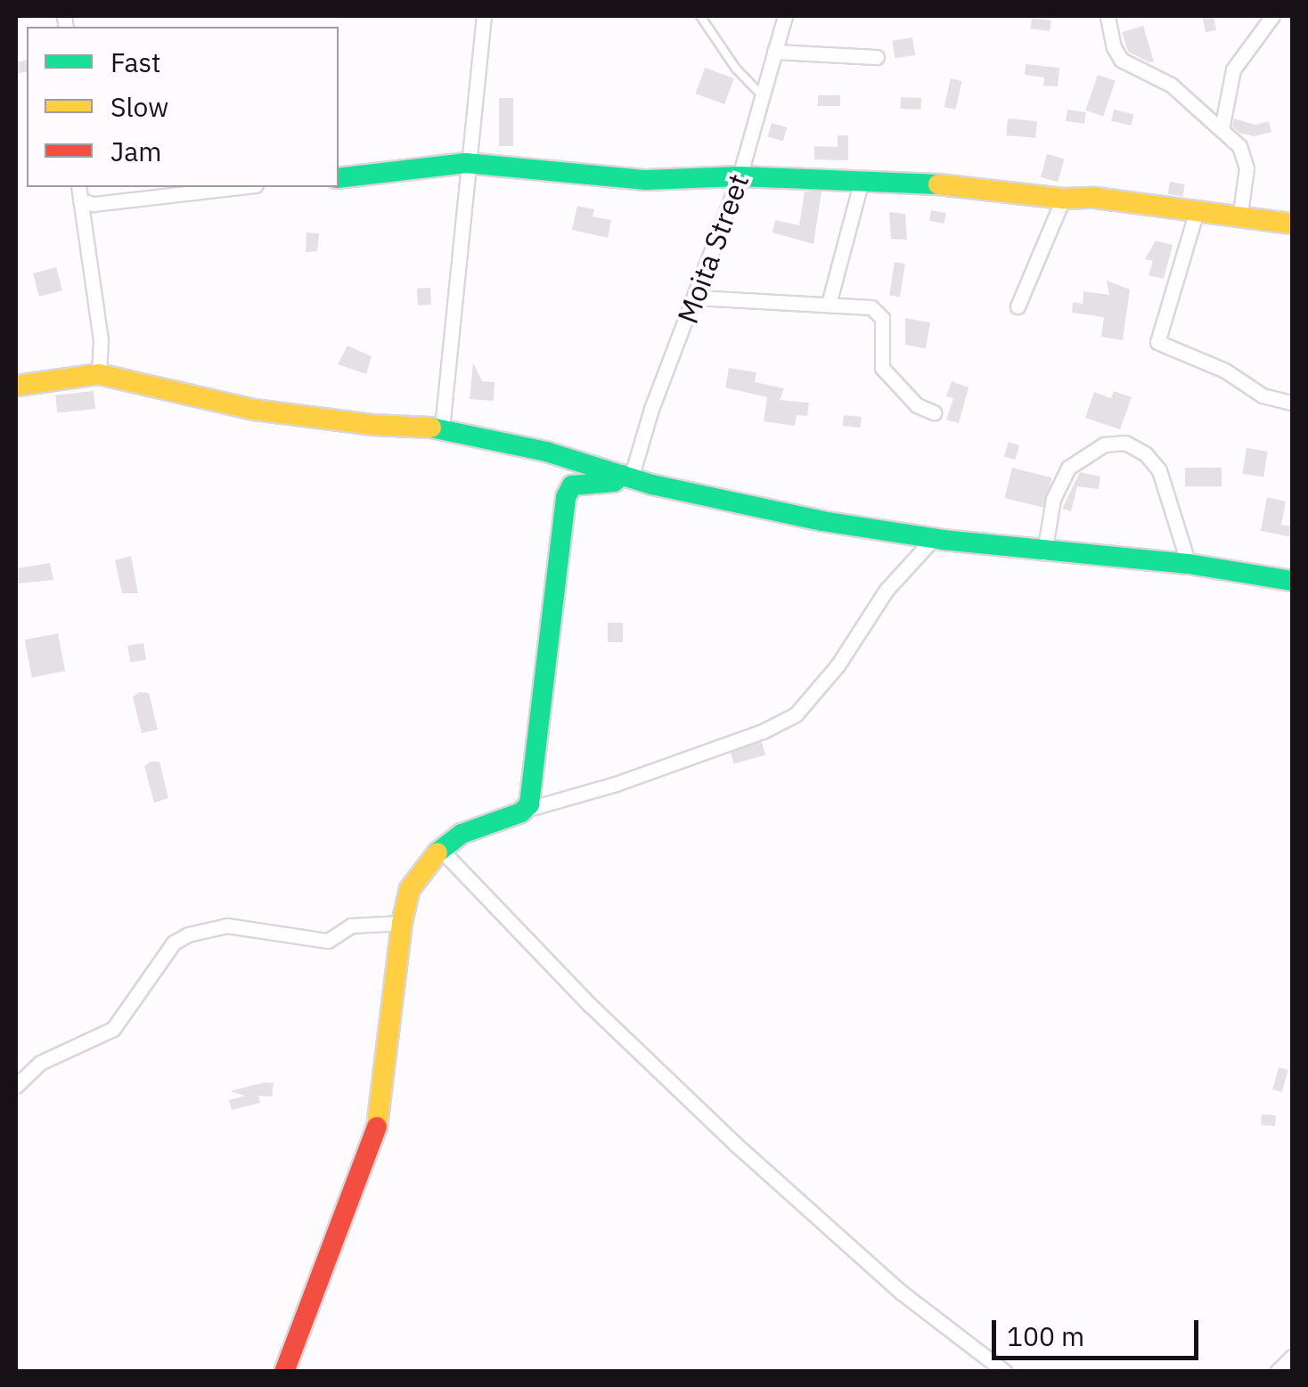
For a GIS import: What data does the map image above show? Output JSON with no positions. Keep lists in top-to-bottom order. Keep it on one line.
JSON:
{"streets":{"street":["Moita Street"]},"legend":["Fast","Slow","Jam"],"scale_bar":"100 m"}
